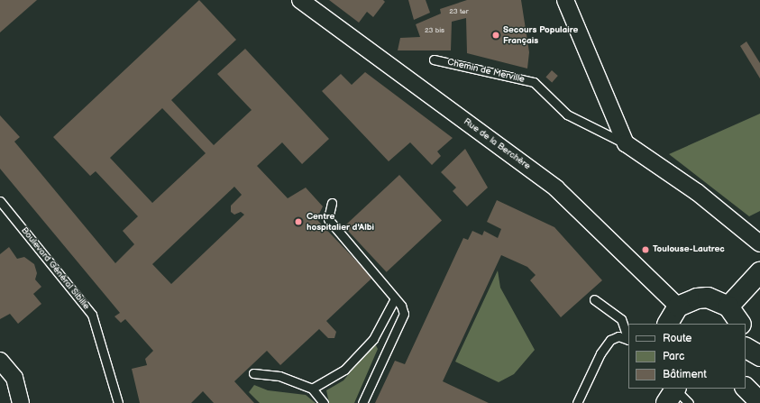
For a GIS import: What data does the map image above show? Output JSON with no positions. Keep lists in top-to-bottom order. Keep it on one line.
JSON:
{"streets":{"street":["Chemin de Merville","Rue de la Berchère"],"lane":["Boulevard Général Sibille"]},"places":["Secours Populaire Français","Centre hospitalier d'Albi","Toulouse-Lautrec"],"house_numbers":["23 ter","23 bis"],"legend":["Route","Parc","Bâtiment"]}
